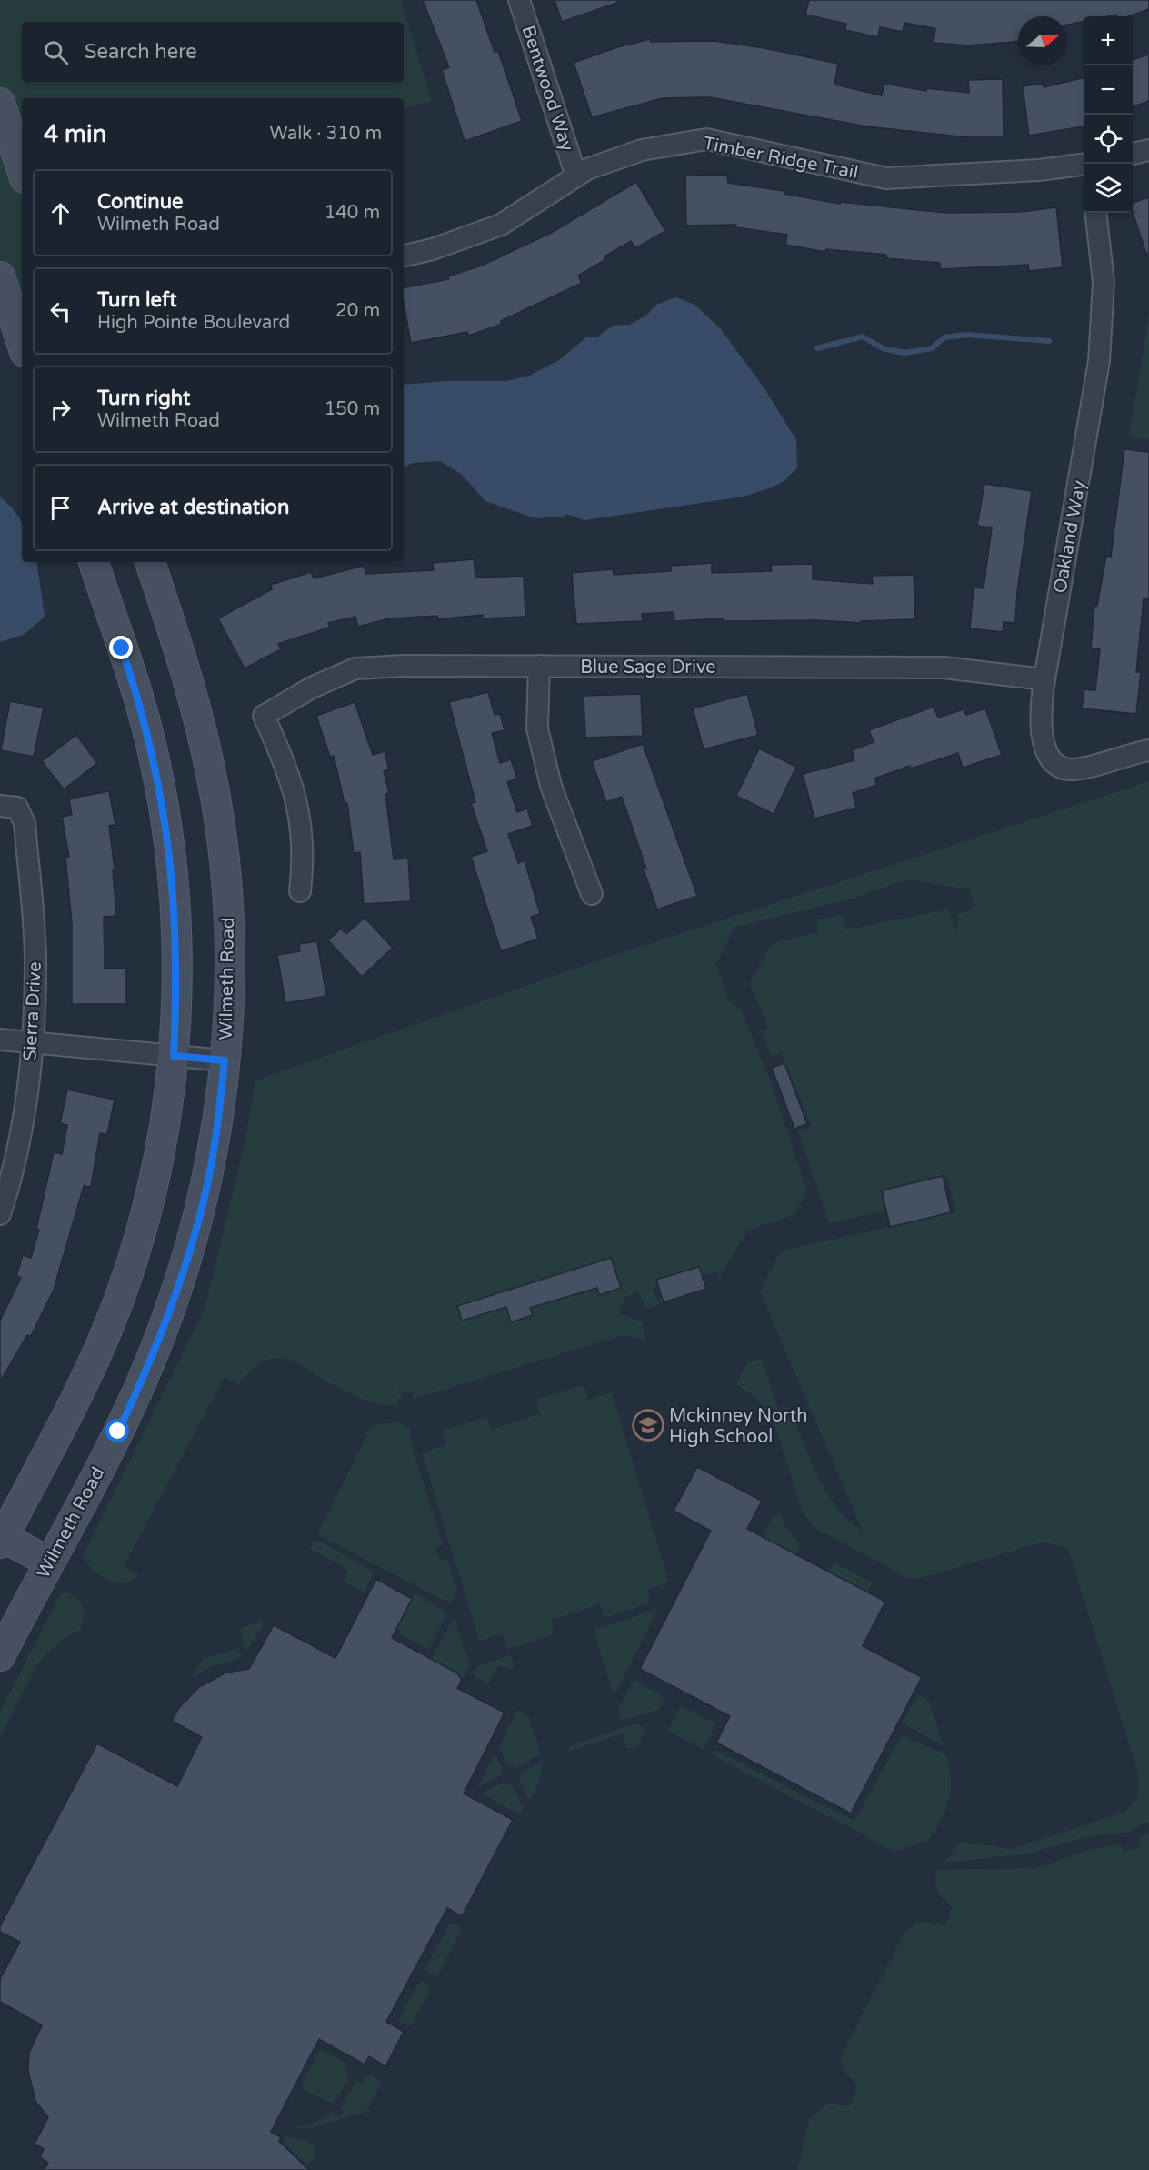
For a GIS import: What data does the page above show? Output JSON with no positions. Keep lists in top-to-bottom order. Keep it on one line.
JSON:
{"streets":{"main road":["Wilmeth Road"],"street":["Bentwood Way","Timber Ridge Trail","Oakland Way","Blue Sage Drive","Sierra Drive"]},"crossings":[["Bentwood Way","Timber Ridge Trail"],["Oakland Way","Blue Sage Drive"]],"places":{"school or university":["Mckinney North High School"]},"north":"right","page":{"map_buttons":["+","−"],"search":"Search here","heading":["4 min","Walk · 310 m"],"list":[["Continue","Wilmeth Road","140 m"],["Turn left","High Pointe Boulevard","20 m"],["Turn right","Wilmeth Road","150 m"],"Arrive at destination"]}}
